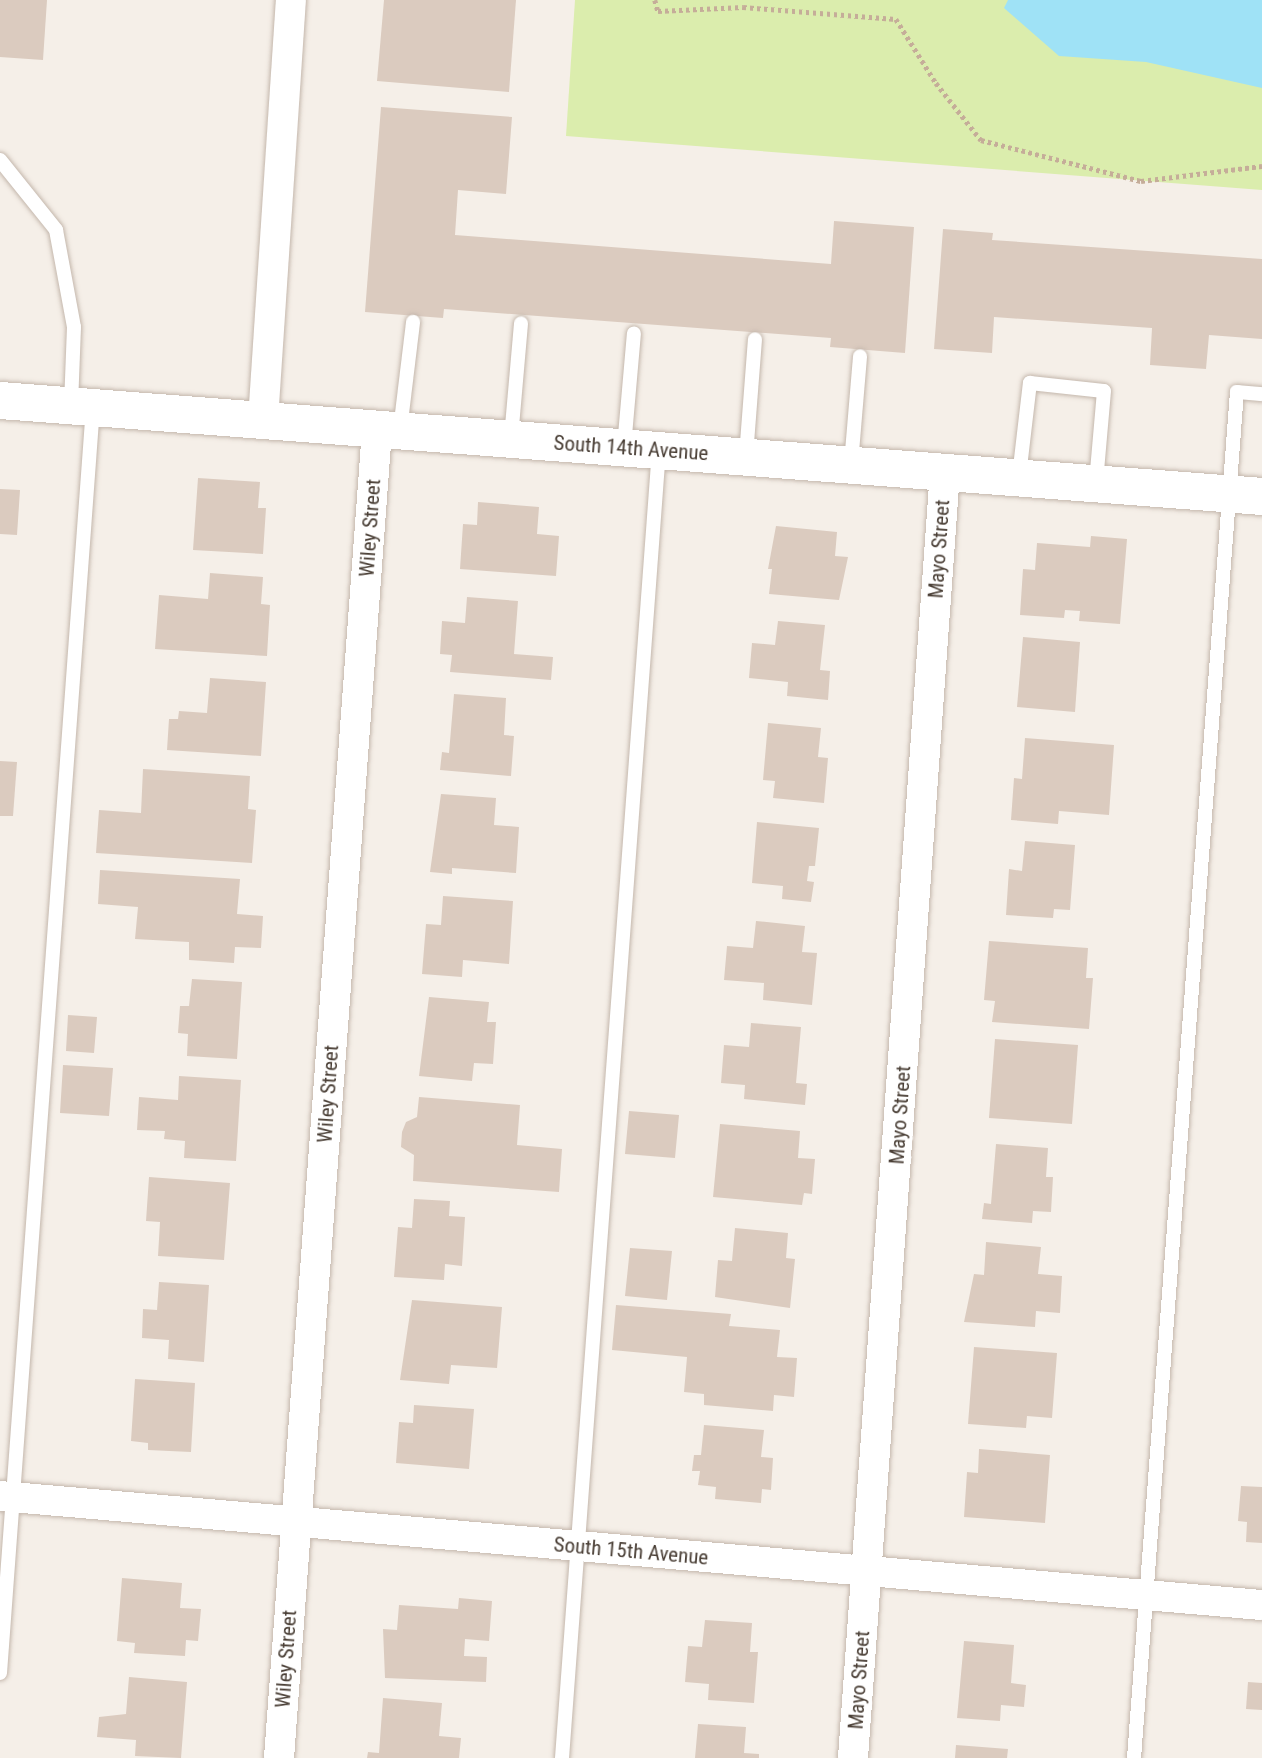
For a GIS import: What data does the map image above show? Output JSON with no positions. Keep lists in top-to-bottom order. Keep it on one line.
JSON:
{"streets":{"street":["South 14th Avenue","Wiley Street","Mayo Street","South 15th Avenue"]},"crossings":[["South 14th Avenue","Wiley Street"],["South 14th Avenue","Mayo Street"],["Wiley Street","South 15th Avenue"],["Mayo Street","South 15th Avenue"]]}
